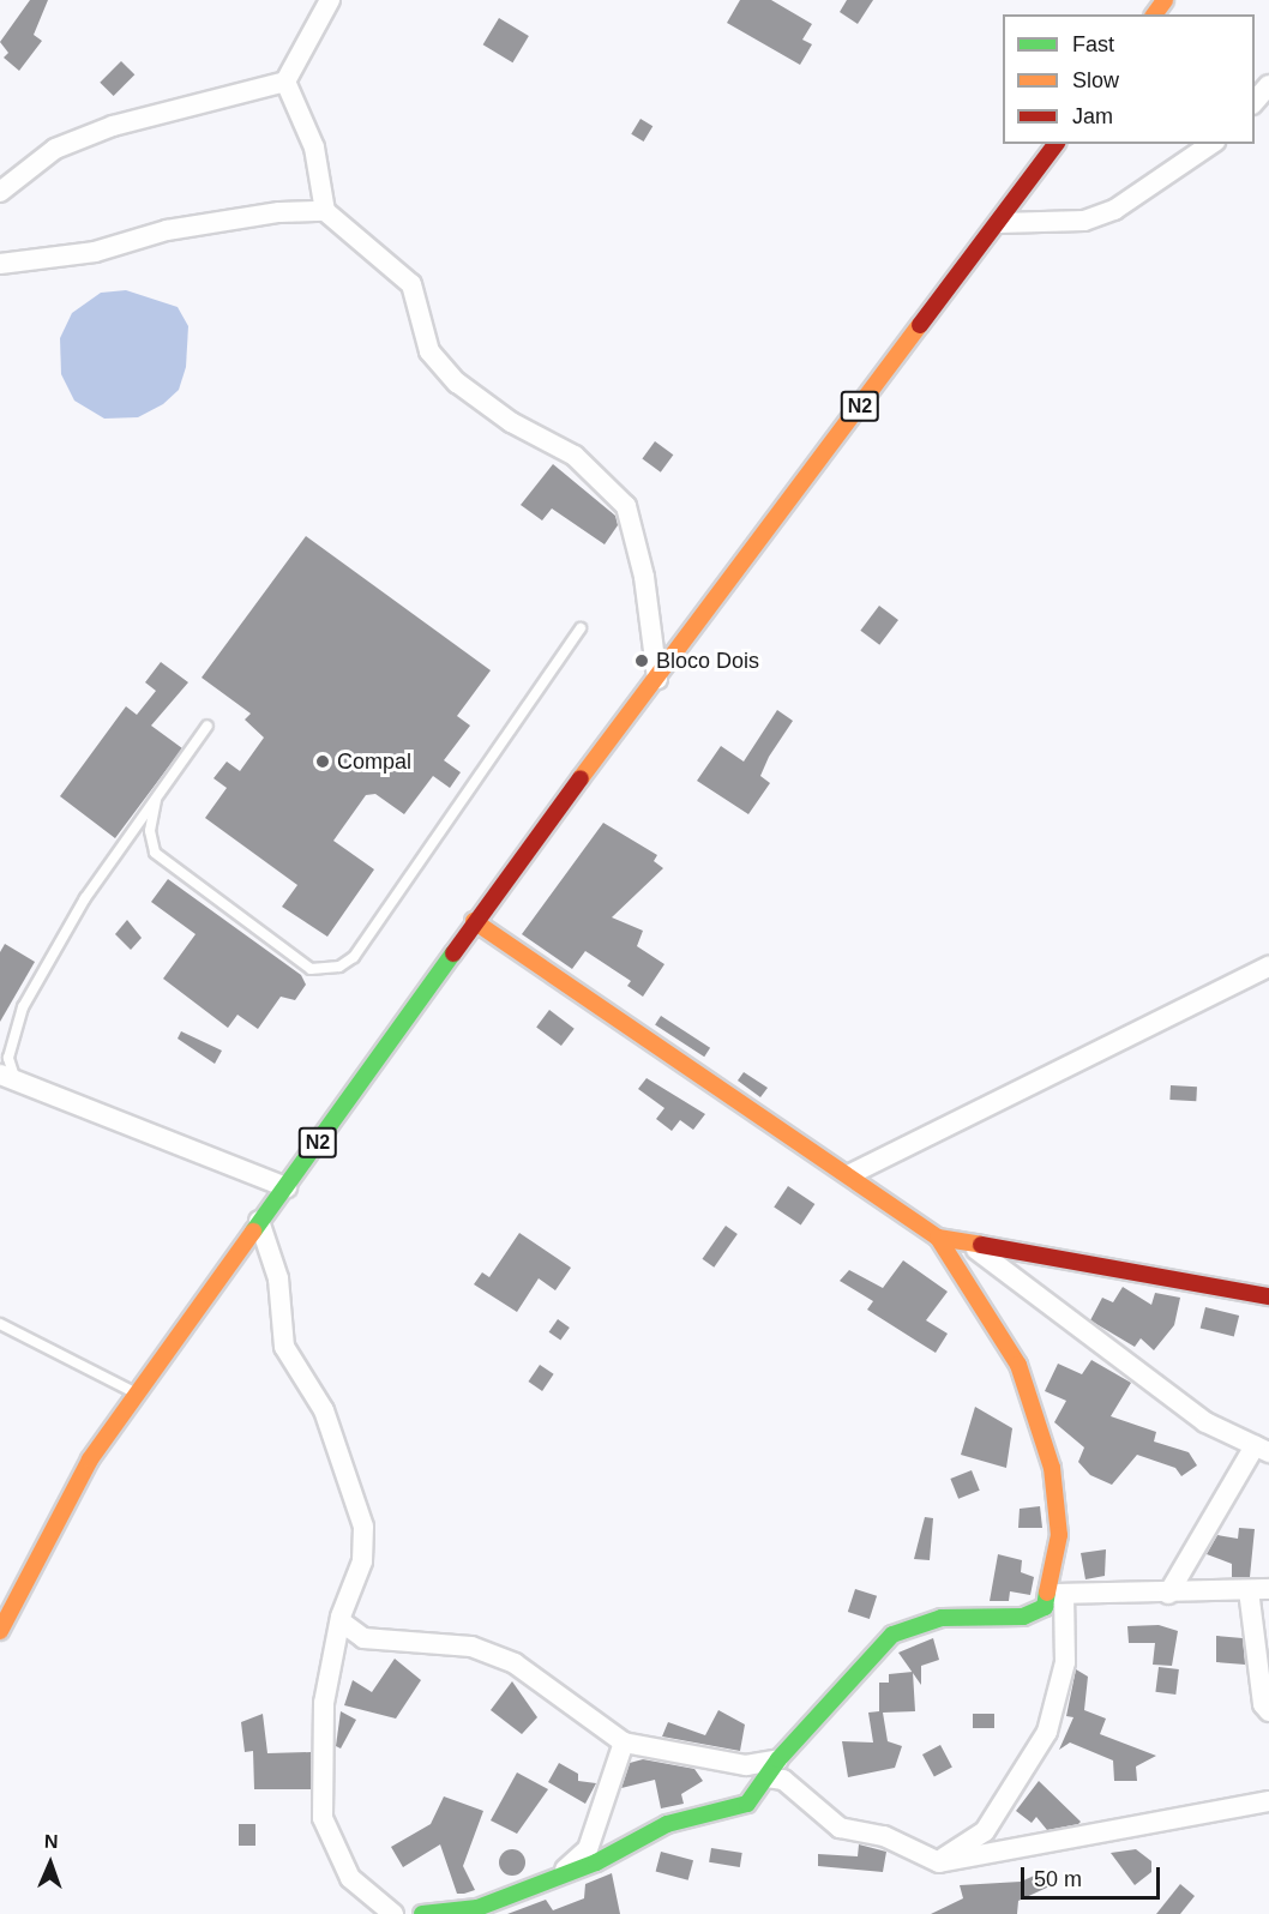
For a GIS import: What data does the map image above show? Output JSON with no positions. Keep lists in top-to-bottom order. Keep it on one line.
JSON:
{"streets":{"street":["N2"]},"places":["Bloco Dois","Compal"],"legend":["Fast","Slow","Jam"],"scale_bar":"50 m","north":"top"}
